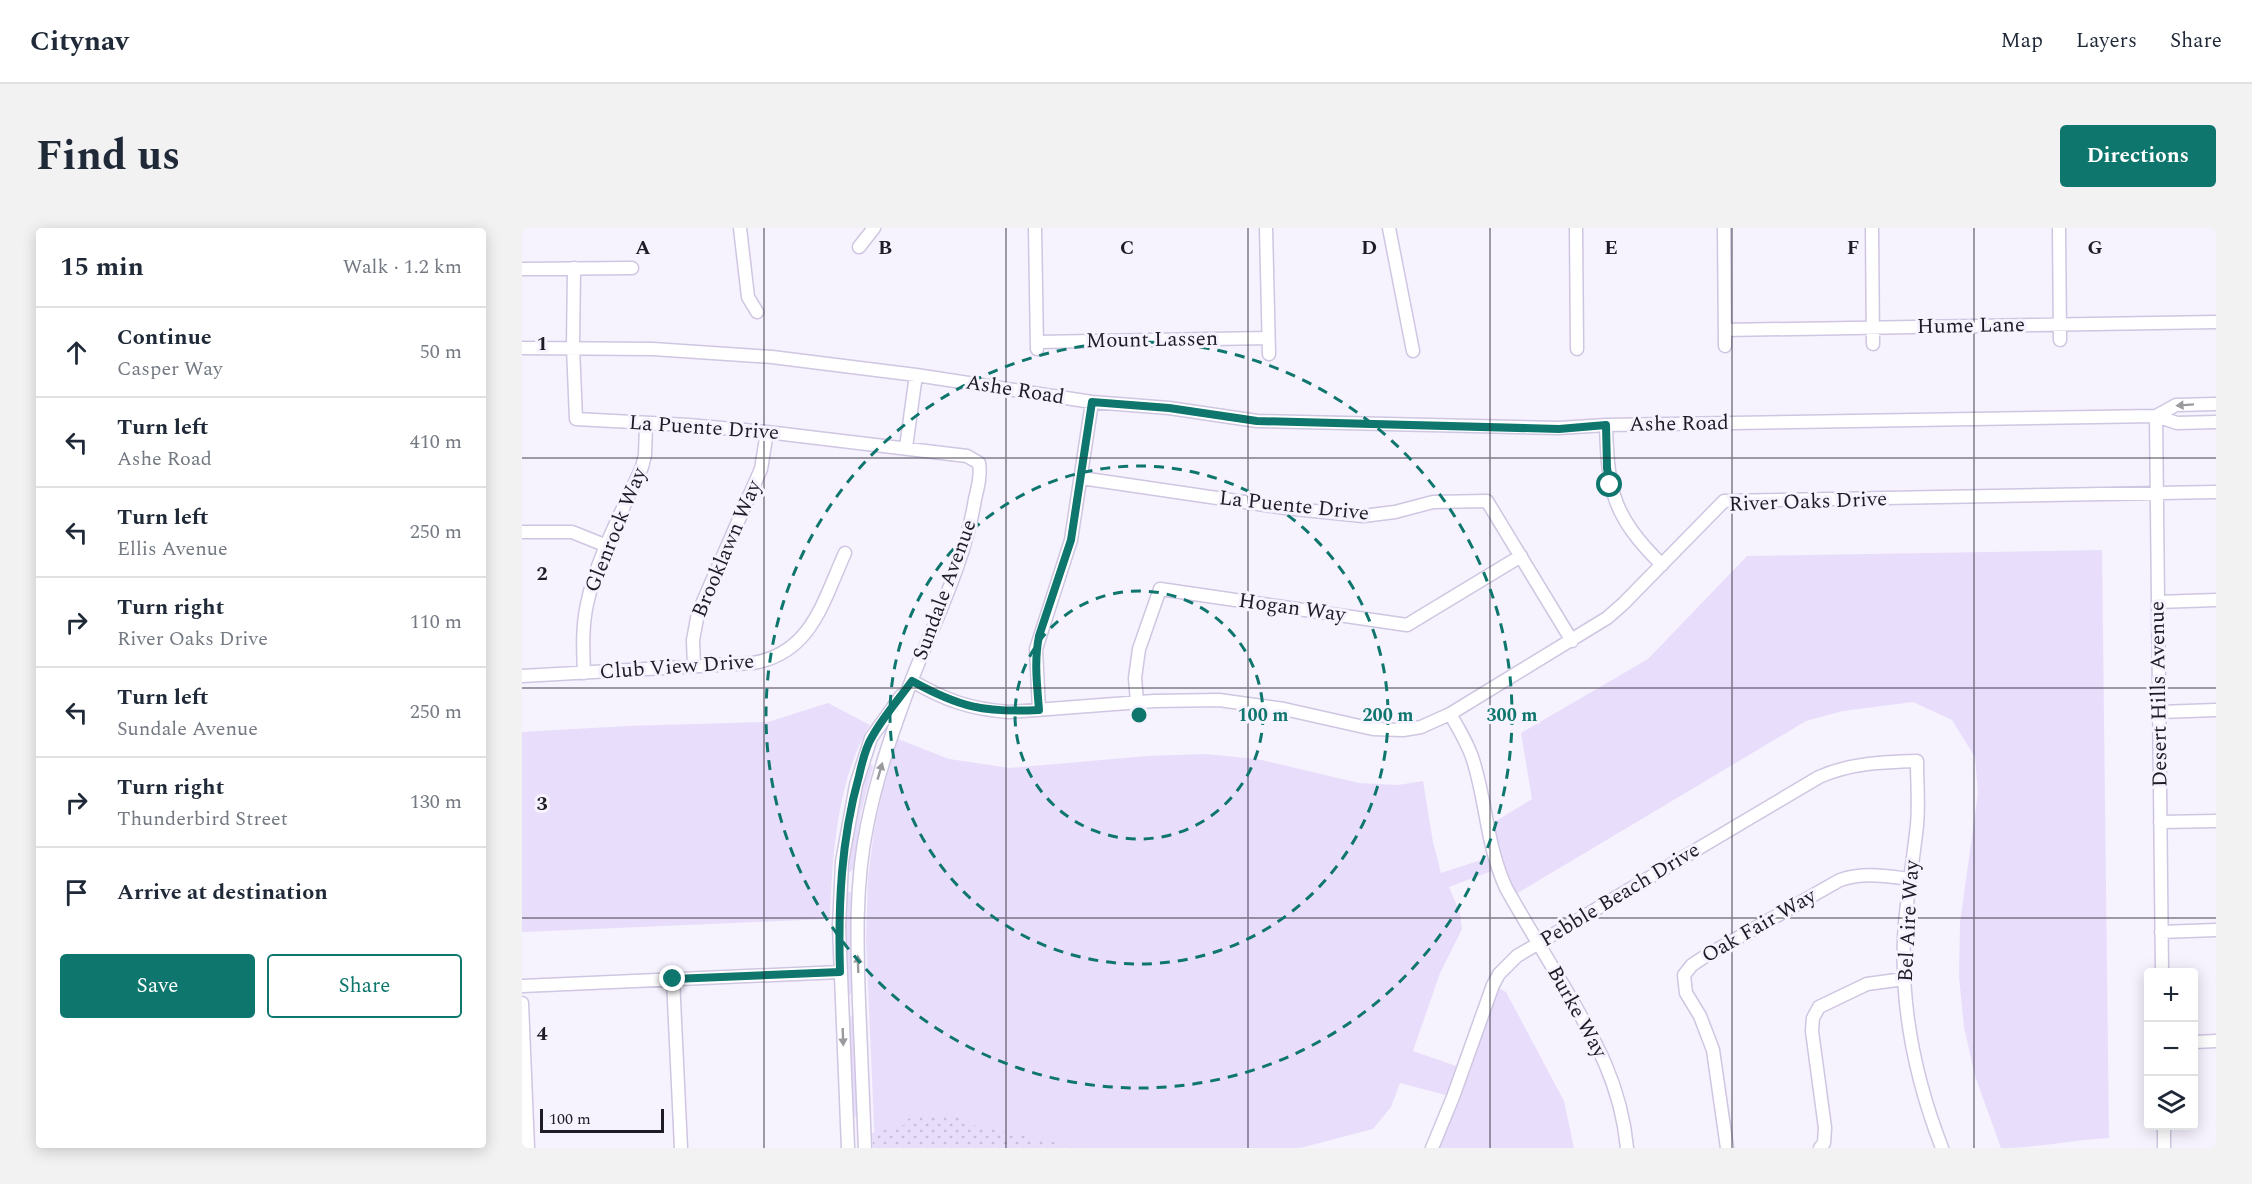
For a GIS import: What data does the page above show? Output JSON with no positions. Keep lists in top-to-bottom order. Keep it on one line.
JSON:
{"streets":{"street":["Hume Lane","Mount Lassen","Ashe Road","La Puente Drive","River Oaks Drive","Glenrock Way","Brooklawn Way","Sundale Avenue","Hogan Way","Club View Drive","Desert Hills Avenue","Pebble Beach Drive","Bel Aire Way","Oak Fair Way","Burke Way"]},"crossings":[["Ashe Road","La Puente Drive"],["Ashe Road","Desert Hills Avenue"],["La Puente Drive","River Oaks Drive"],["La Puente Drive","Glenrock Way"],["La Puente Drive","Brooklawn Way"],["La Puente Drive","Sundale Avenue"],["La Puente Drive","Hogan Way"],["River Oaks Drive","Sundale Avenue"],["River Oaks Drive","Hogan Way"],["River Oaks Drive","Desert Hills Avenue"],["River Oaks Drive","Burke Way"],["Glenrock Way","Club View Drive"],["Brooklawn Way","Club View Drive"],["Pebble Beach Drive","Bel Aire Way"],["Pebble Beach Drive","Burke Way"],["Bel Aire Way","Oak Fair Way"]],"scale_bar":"100 m","page":{"header":"Citynav","nav":["Map","Layers","Share"],"title":"Find us","buttons":["Directions",["Save","Share"]],"heading":["15 min","Walk · 1.2 km"],"list":[["Continue","Casper Way","50 m"],["Turn left","Ashe Road","410 m"],["Turn left","Ellis Avenue","250 m"],["Turn right","River Oaks Drive","110 m"],["Turn left","Sundale Avenue","250 m"],["Turn right","Thunderbird Street","130 m"],"Arrive at destination"],"map_buttons":["+","−"],"scale":"100 m"},"grid":{"columns":["A","B","C","D","E","F","G"],"rows":["1","2","3","4"]},"rings":["100 m","200 m","300 m"]}
